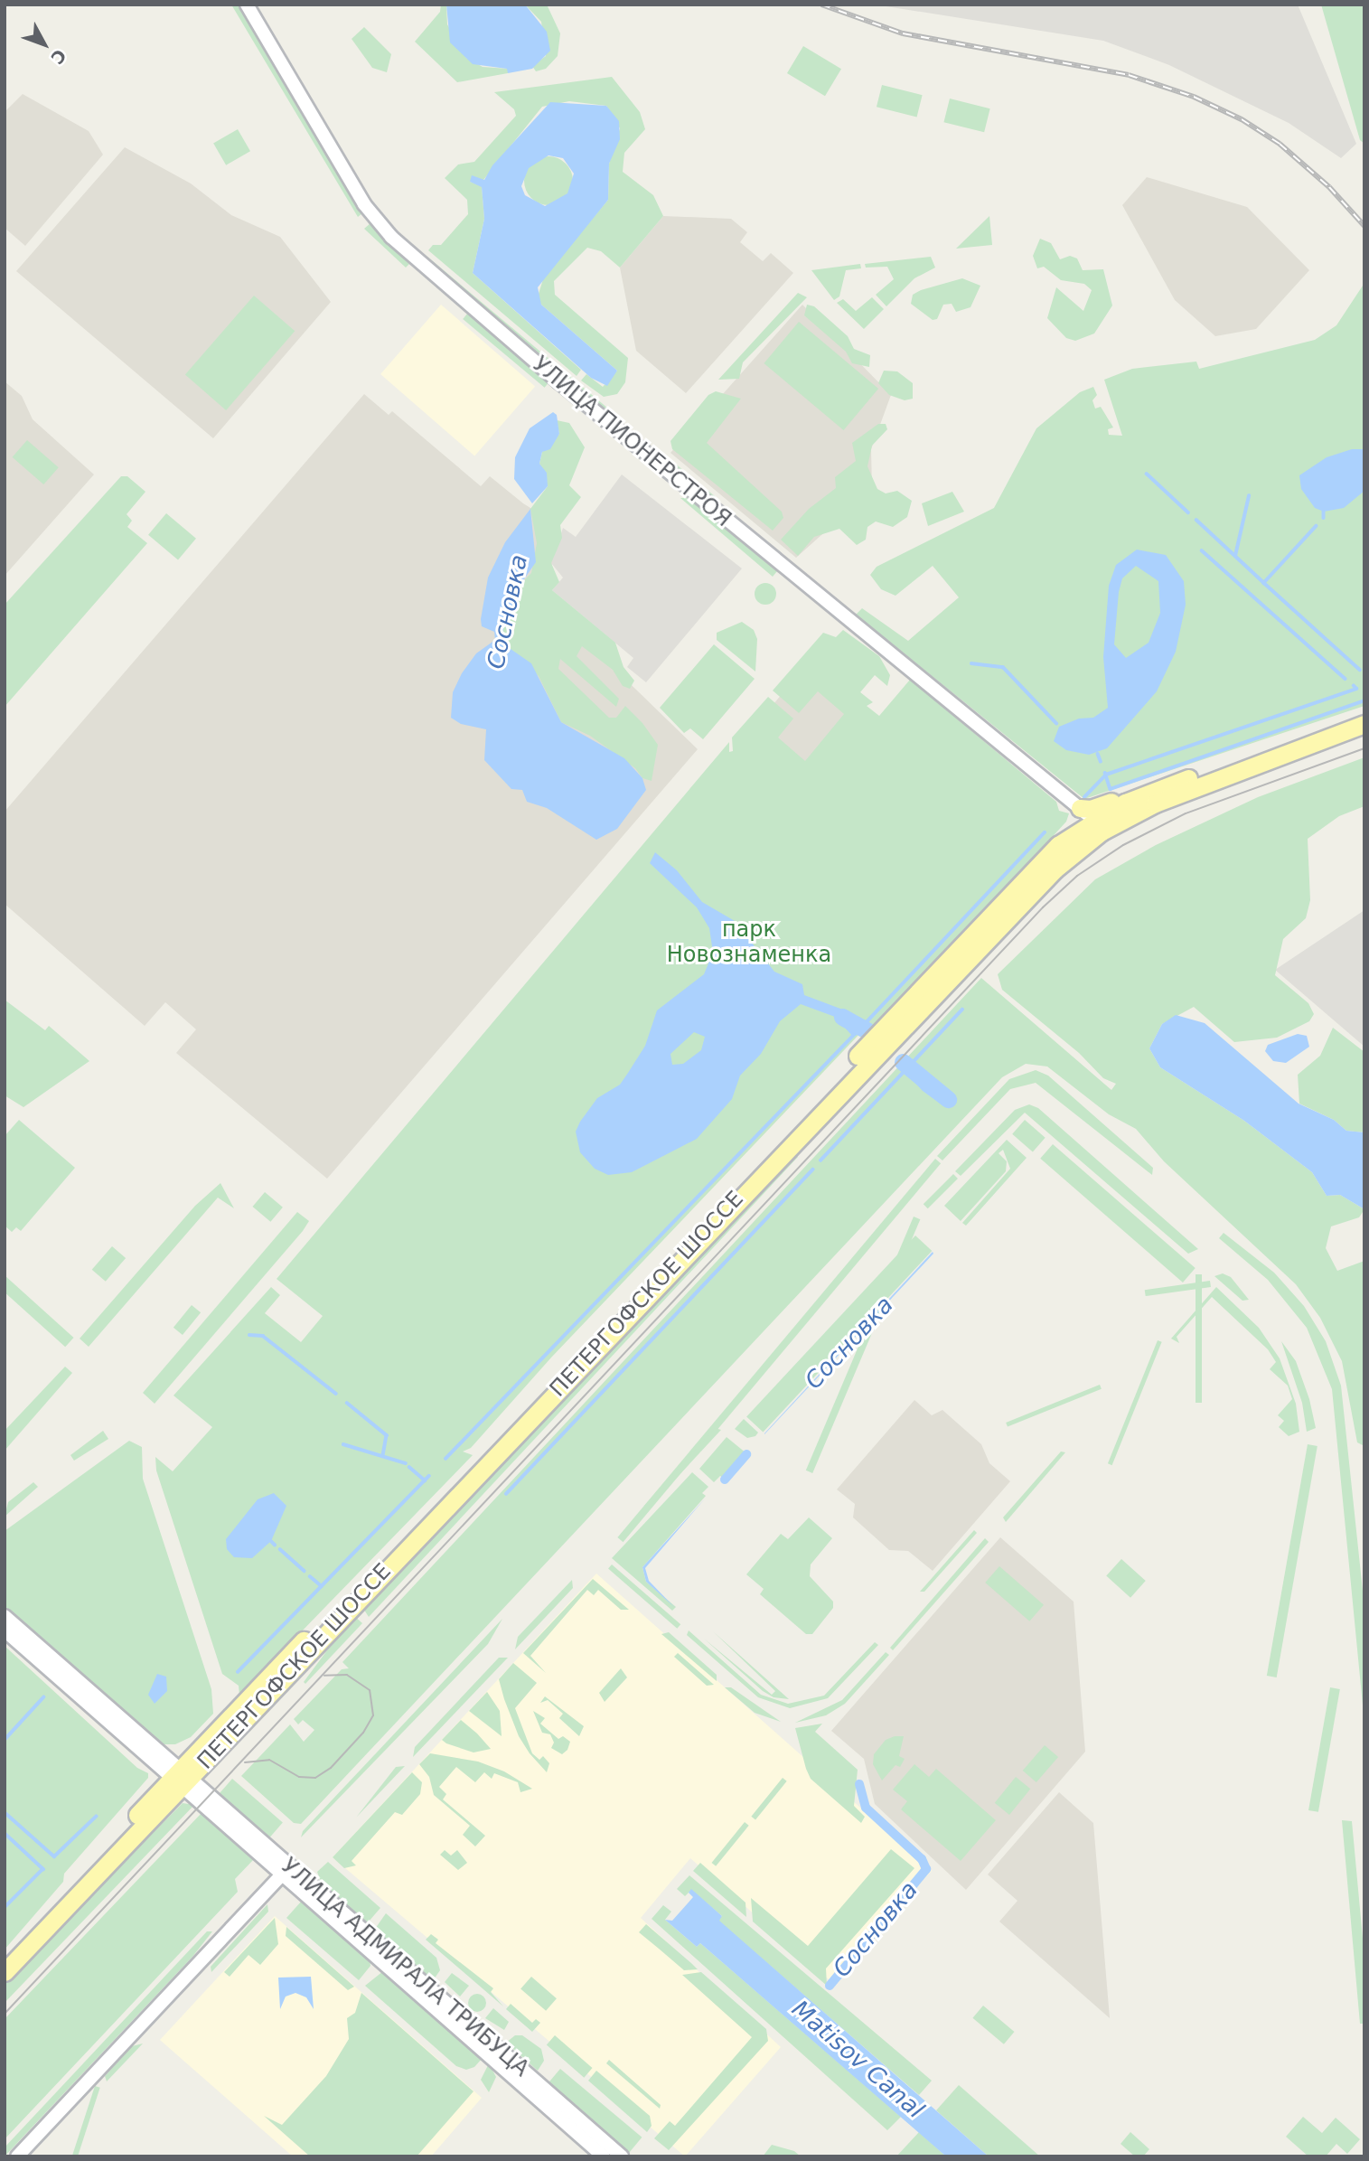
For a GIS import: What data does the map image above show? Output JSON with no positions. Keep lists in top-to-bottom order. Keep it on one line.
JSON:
{"streets":{"main road":["ПЕТЕРГОФСКОЕ ШОССЕ"],"street":["УЛИЦА ПИОНЕРСТРОЯ","УЛИЦА АДМИРАЛА ТРИБУЦА"]},"crossings":[["УЛИЦА ПИОНЕРСТРОЯ","ПЕТЕРГОФСКОЕ ШОССЕ"],["ПЕТЕРГОФСКОЕ ШОССЕ","УЛИЦА АДМИРАЛА ТРИБУЦА"]],"water":["Сосновка","Matisov Canal"],"parks":["парк Новознаменка"],"north":"bottom right"}
